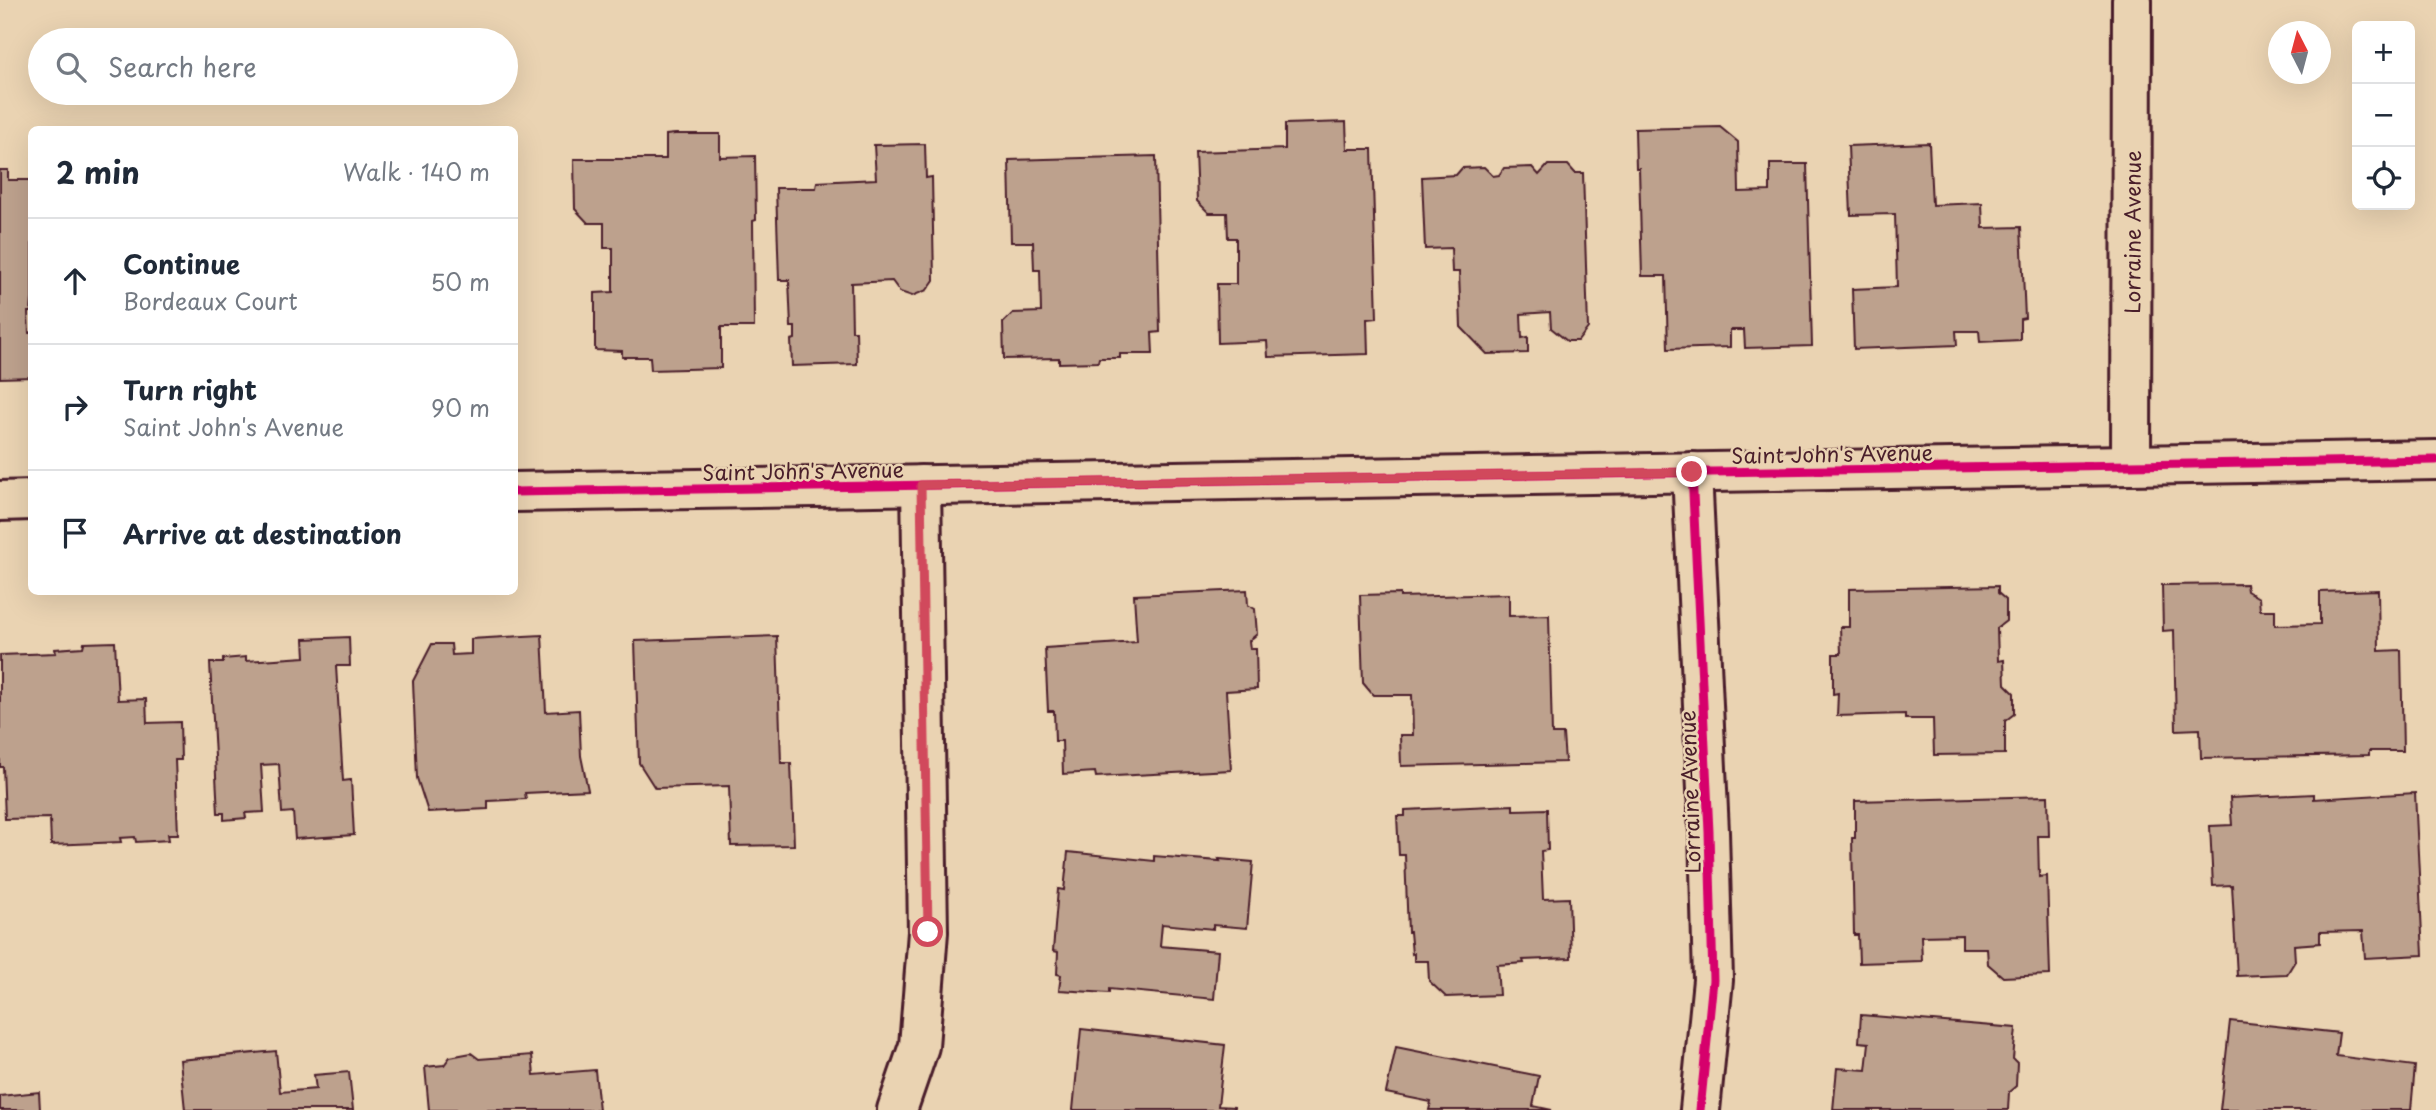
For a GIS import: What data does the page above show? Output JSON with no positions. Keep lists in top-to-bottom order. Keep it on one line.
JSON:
{"streets":{"street":["Lorraine Avenue","Saint John's Avenue"]},"crossings":[["Lorraine Avenue","Saint John's Avenue"]],"north":"top","page":{"map_buttons":["+","−"],"search":"Search here","heading":["2 min","Walk · 140 m"],"list":[["Continue","Bordeaux Court","50 m"],["Turn right","Saint John's Avenue","90 m"],"Arrive at destination"]}}
